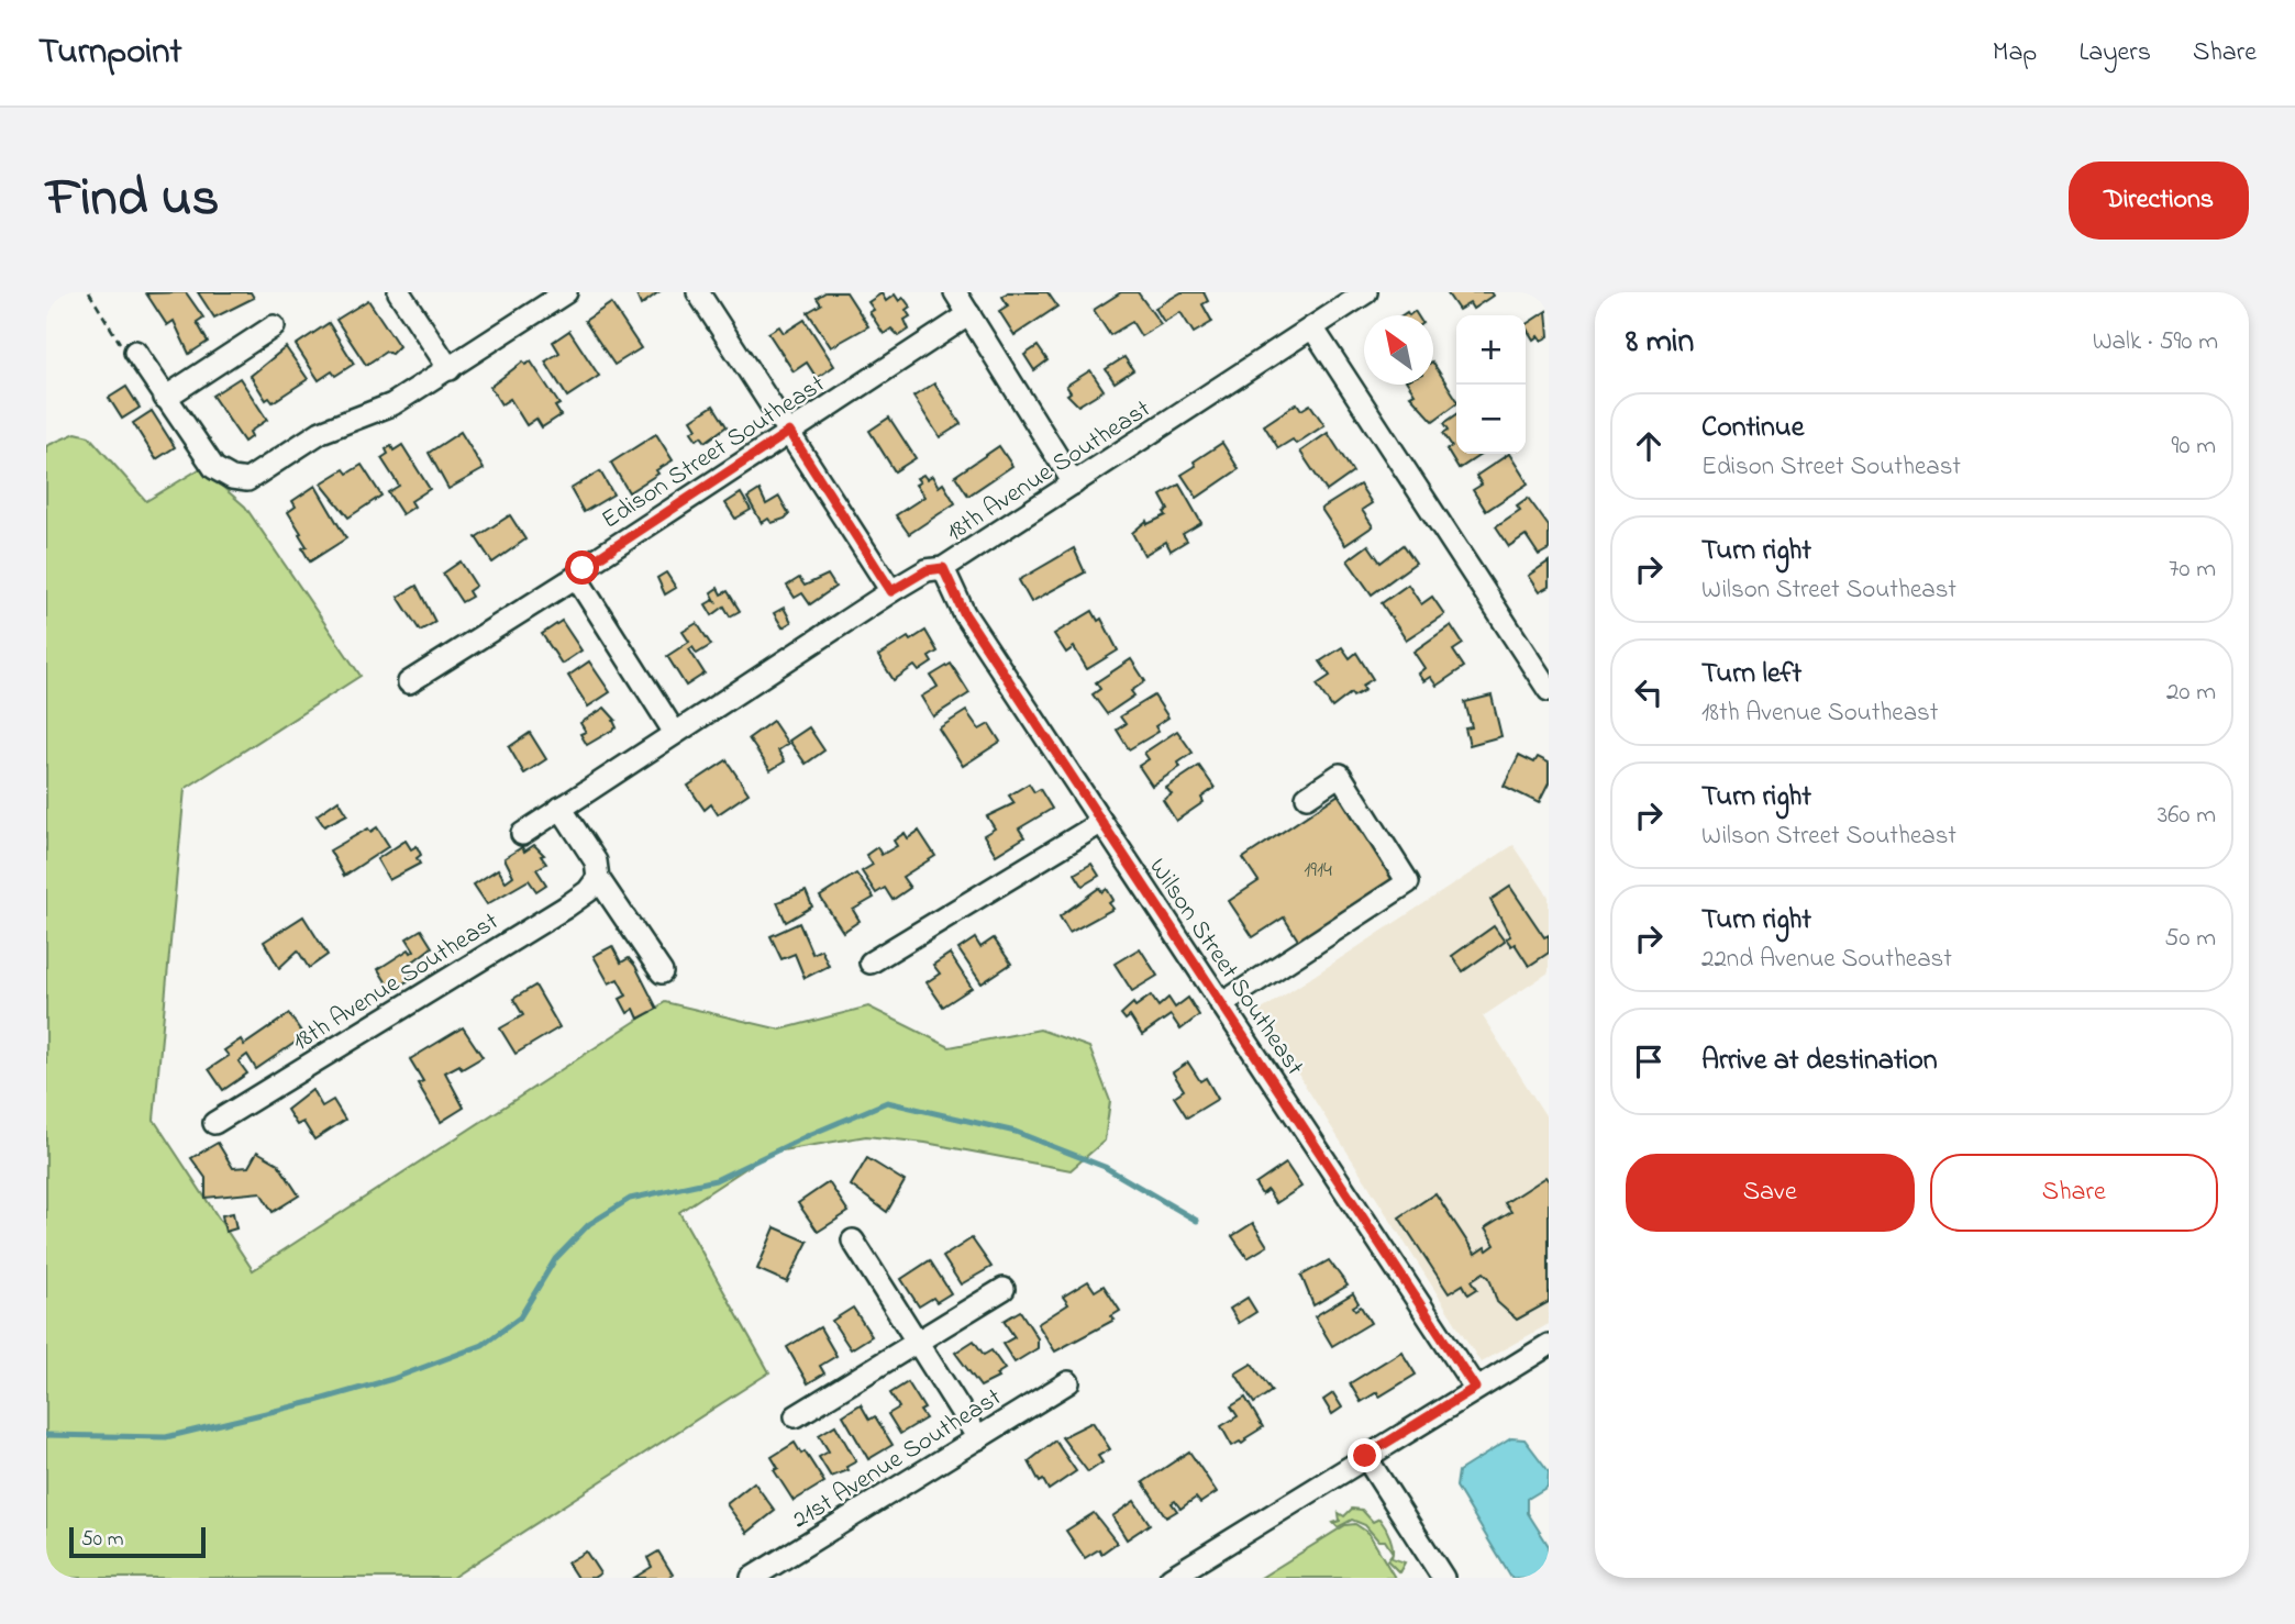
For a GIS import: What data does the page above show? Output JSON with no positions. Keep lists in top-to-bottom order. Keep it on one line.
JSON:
{"streets":{"street":["Edison Street Southeast","18th Avenue Southeast","Wilson Street Southeast","21st Avenue Southeast"]},"crossings":[["18th Avenue Southeast","Wilson Street Southeast"]],"house_numbers":["1914"],"scale_bar":"50 m","north":"top left","page":{"header":"Turnpoint","nav":["Map","Layers","Share"],"title":"Find us","buttons":["Directions",["Save","Share"]],"heading":["8 min","Walk · 590 m"],"map_buttons":["+","−"],"list":[["Continue","Edison Street Southeast","90 m"],["Turn right","Wilson Street Southeast","70 m"],["Turn left","18th Avenue Southeast","20 m"],["Turn right","Wilson Street Southeast","360 m"],["Turn right","22nd Avenue Southeast","50 m"],"Arrive at destination"],"scale":"50 m"}}
